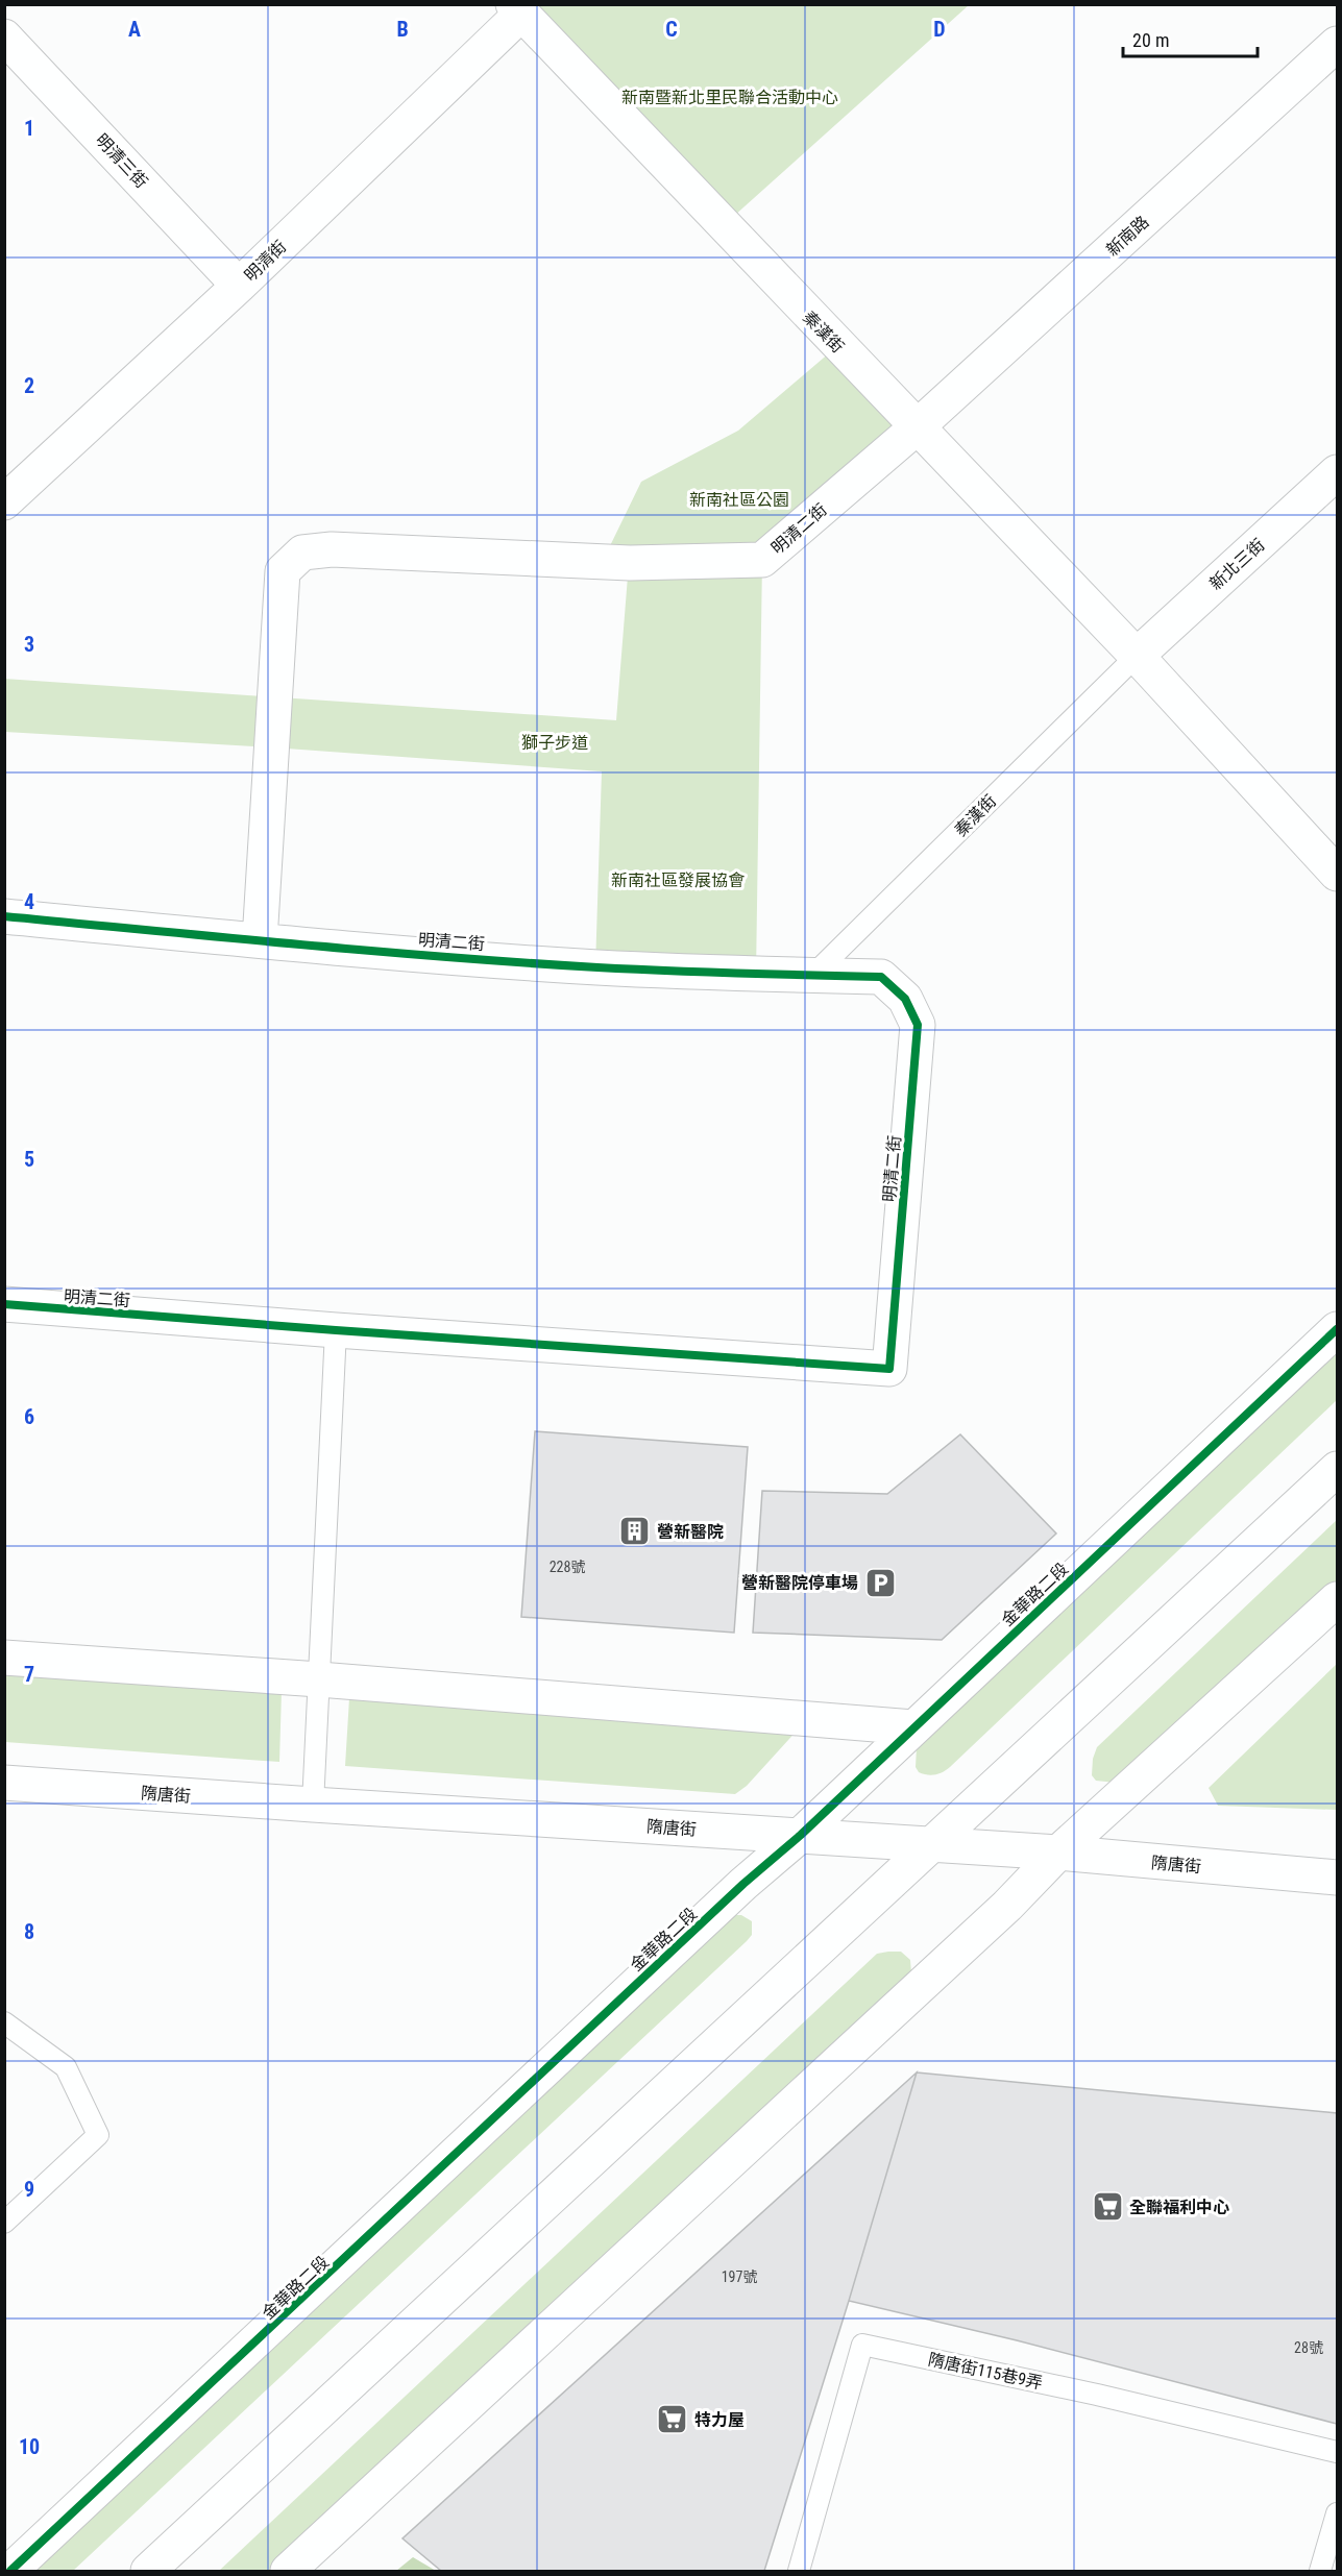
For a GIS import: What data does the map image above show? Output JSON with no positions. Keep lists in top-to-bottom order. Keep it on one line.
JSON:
{"streets":{"street":["明清三街","新南路","明清街","秦漢街","明清二街","新北三街","金華路二段","隋唐街"],"lane":["隋唐街115巷9弄"]},"crossings":[["明清三街","明清街"],["新南路","秦漢街"],["新南路","明清二街"],["明清街","秦漢街"],["秦漢街","明清二街"],["秦漢街","新北三街"],["金華路二段","隋唐街"]],"parks":["新南暨新北里民聯合活動中心","新南社區公園","獅子步道","新南社區發展協會"],"places":{"building":["營新醫院"],"parking":["營新醫院停車場"],"supermarket":["全聯福利中心","特力屋"]},"house_numbers":["228號","197號","28號"],"scale_bar":"20 m","grid":{"columns":["A","B","C","D"],"rows":["1","2","3","4","5","6","7","8","9","10"]}}
